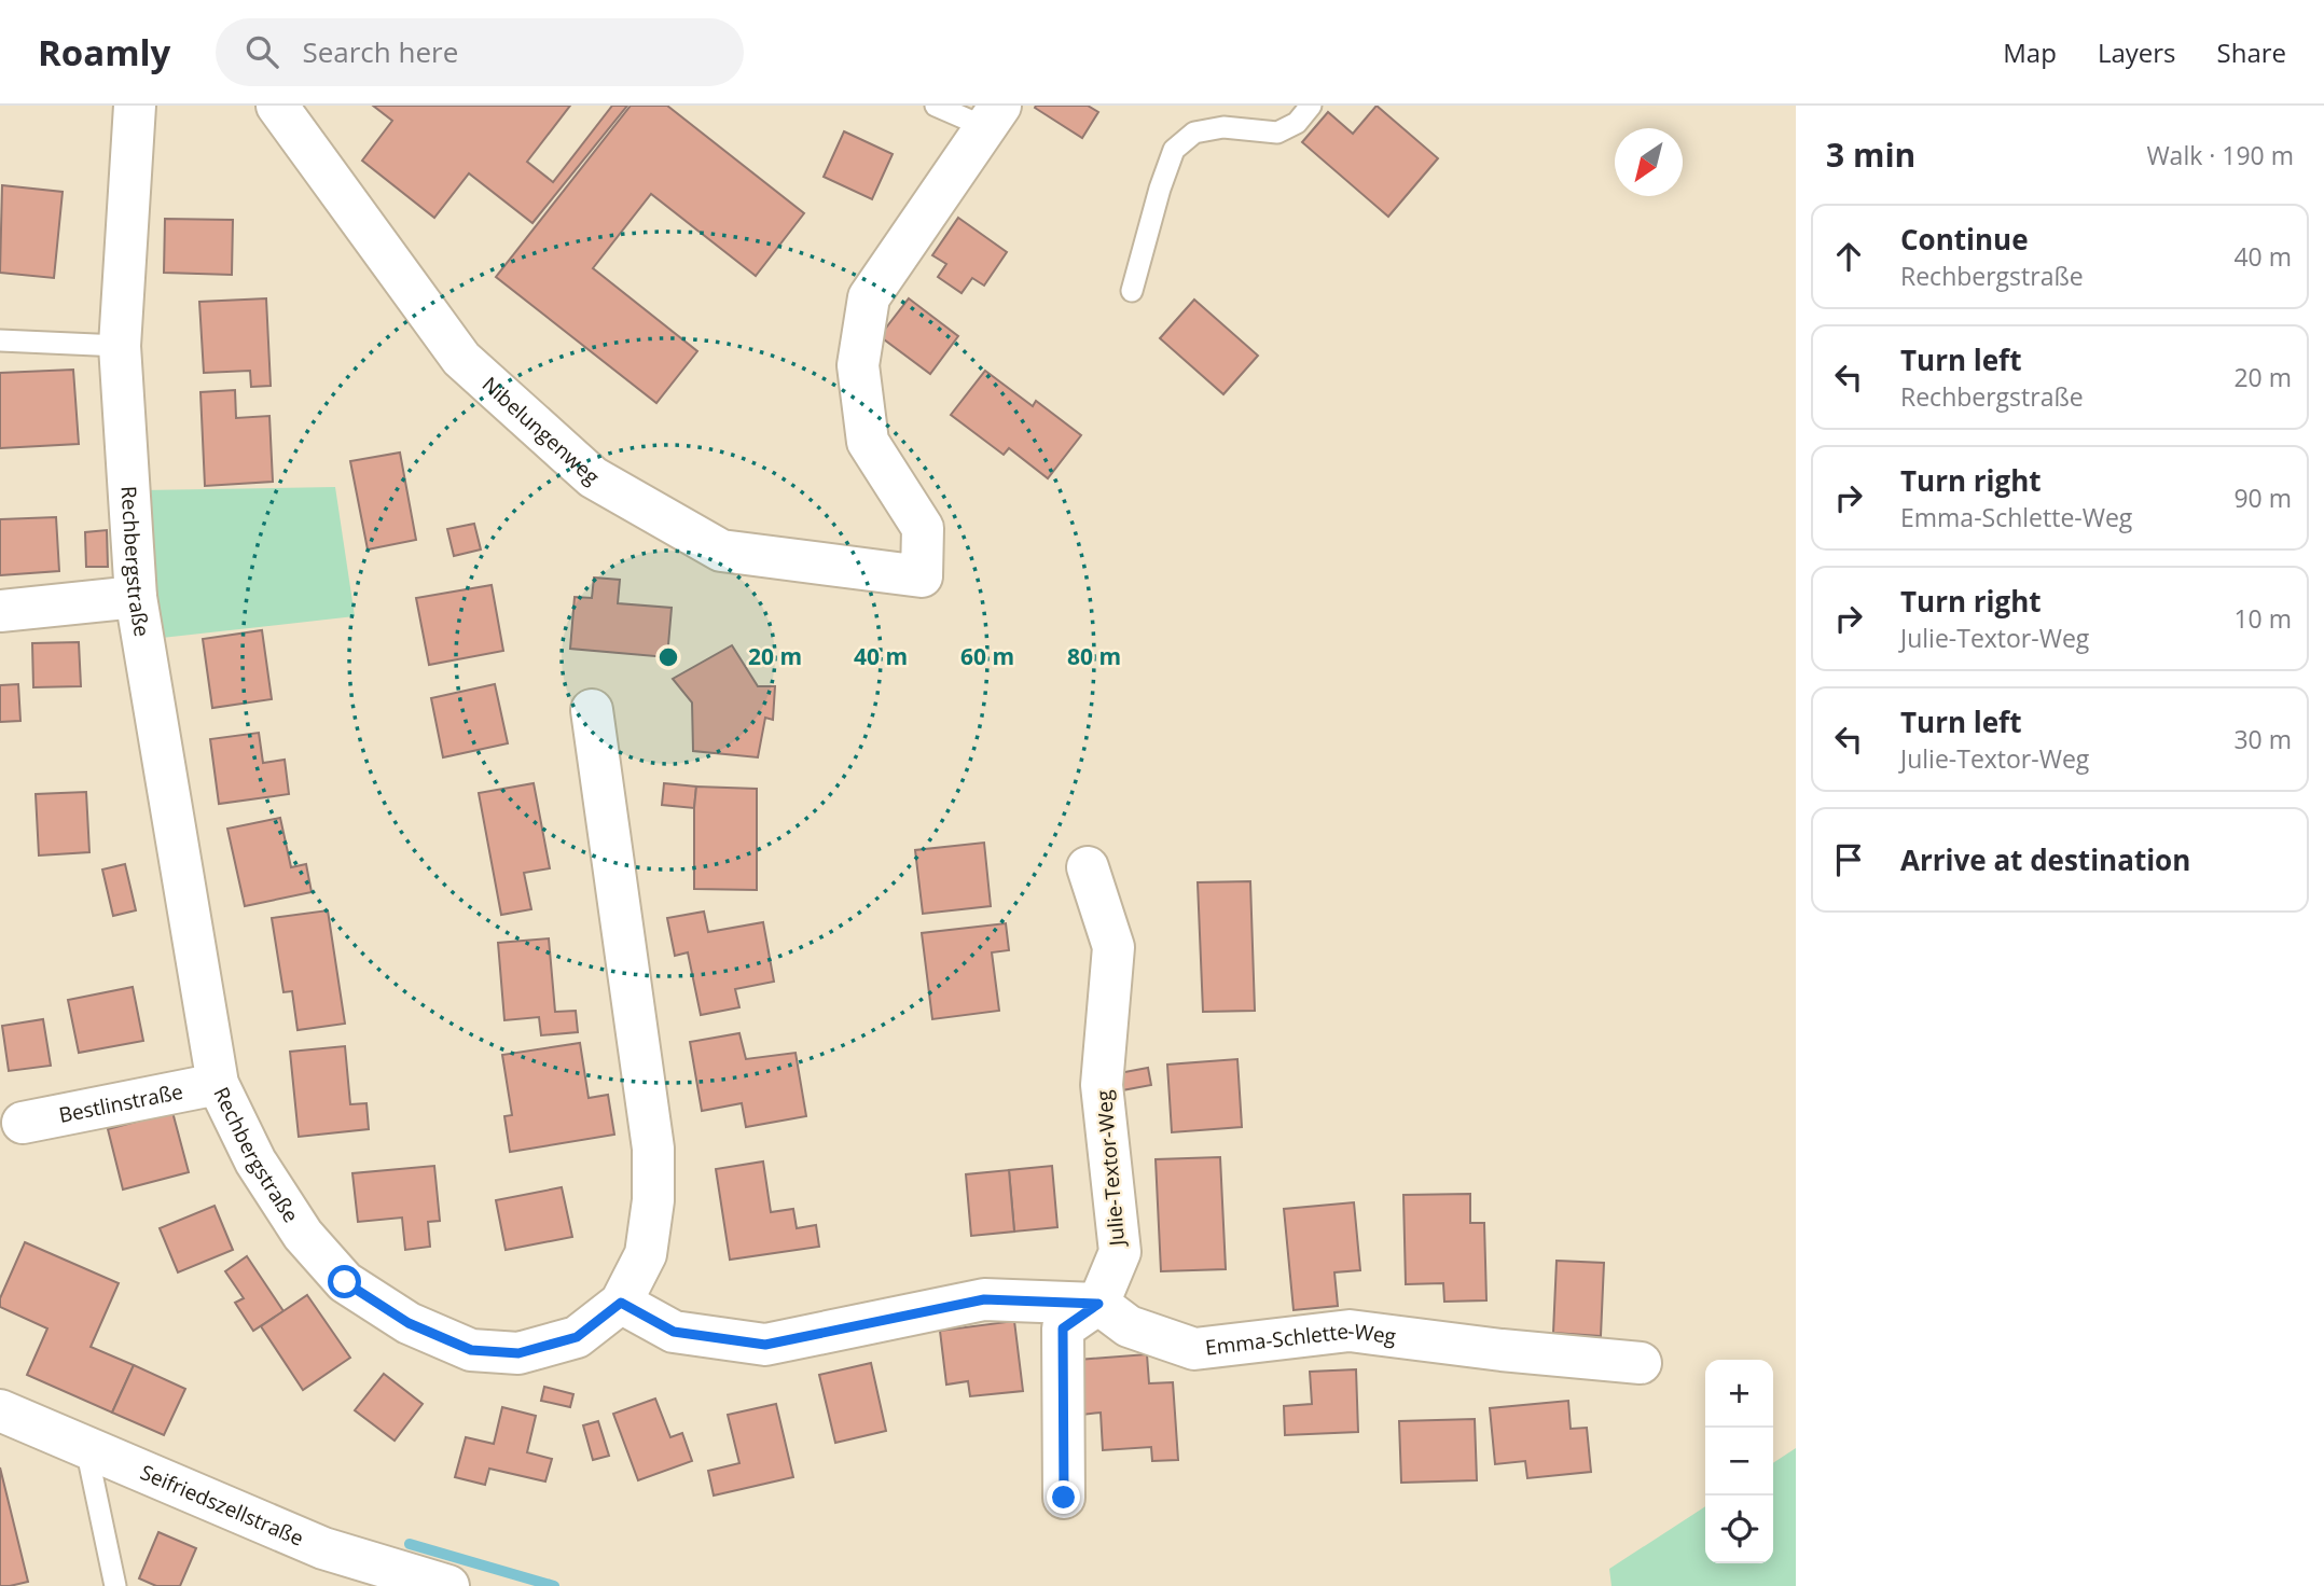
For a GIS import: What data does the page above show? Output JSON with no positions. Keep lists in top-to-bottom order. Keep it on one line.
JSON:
{"streets":{"street":["Nibelungenweg","Rechbergstraße","Bestlinstraße","Julie-Textor-Weg","Emma-Schlette-Weg","Seifriedszellstraße"]},"crossings":[["Rechbergstraße","Bestlinstraße"],["Julie-Textor-Weg","Emma-Schlette-Weg"]],"north":"bottom left","page":{"header":"Roamly","search":"Search here","nav":["Map","Layers","Share"],"heading":["3 min","Walk · 190 m"],"list":[["Continue","Rechbergstraße","40 m"],["Turn left","Rechbergstraße","20 m"],["Turn right","Emma-Schlette-Weg","90 m"],["Turn right","Julie-Textor-Weg","10 m"],["Turn left","Julie-Textor-Weg","30 m"],"Arrive at destination"],"map_buttons":["+","−"]},"rings":["20 m","40 m","60 m","80 m"]}
